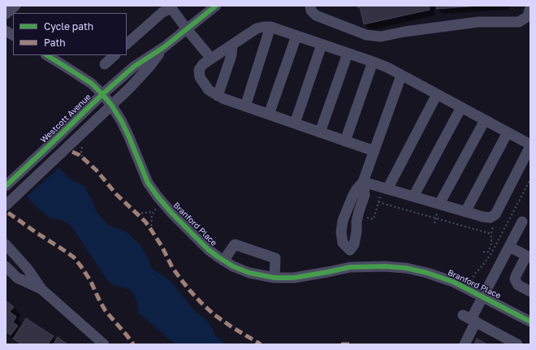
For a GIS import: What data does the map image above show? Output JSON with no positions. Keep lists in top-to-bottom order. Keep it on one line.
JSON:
{"streets":{"street":["Westcott Avenue","Branford Place"]},"crossings":[["Westcott Avenue","Branford Place"]],"legend":["Cycle path","Path"]}
